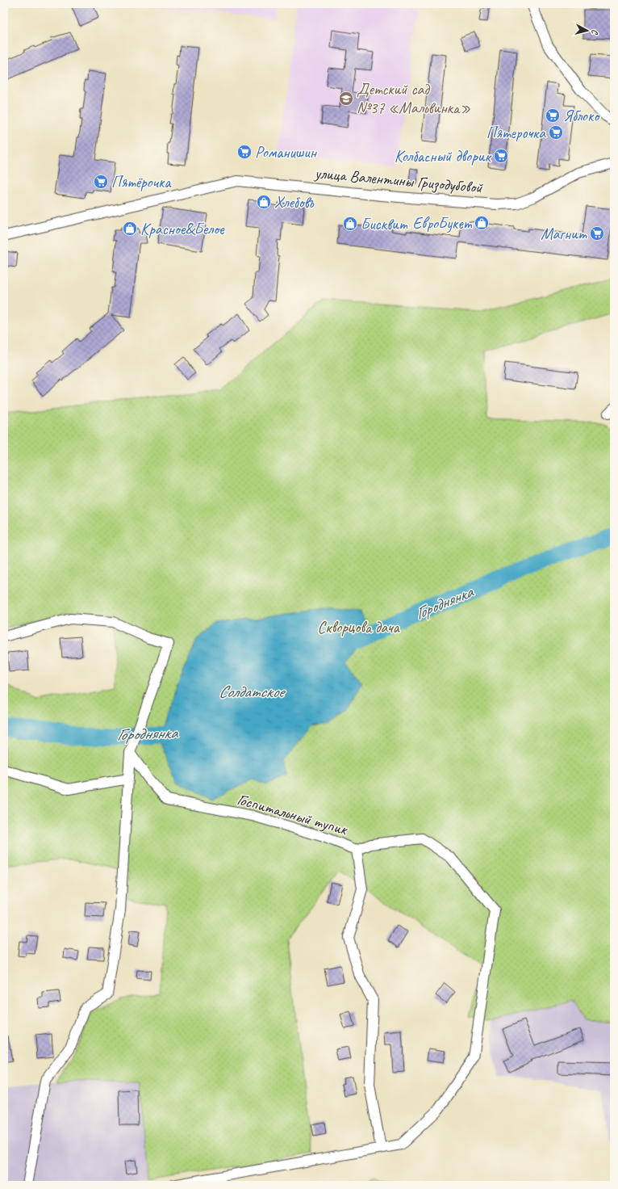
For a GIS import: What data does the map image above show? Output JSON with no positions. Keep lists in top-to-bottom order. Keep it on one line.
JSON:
{"streets":{"street":["улица Валентины Гризодубовой","Госпитальный тупик"]},"water":["Городнянка","Солдатское"],"parks":["Скворцова дача"],"places":{"school or university":["Детский сад №37 «Мальвинка»"],"supermarket":["Яблоко","Пятерочка","Романишин","Колбасный дворик","Пятёрочка","Магнит"],"shop":["Хлебовъ","ЕвроБукет","Бисквит","Красное&Белое"]},"north":"right"}
